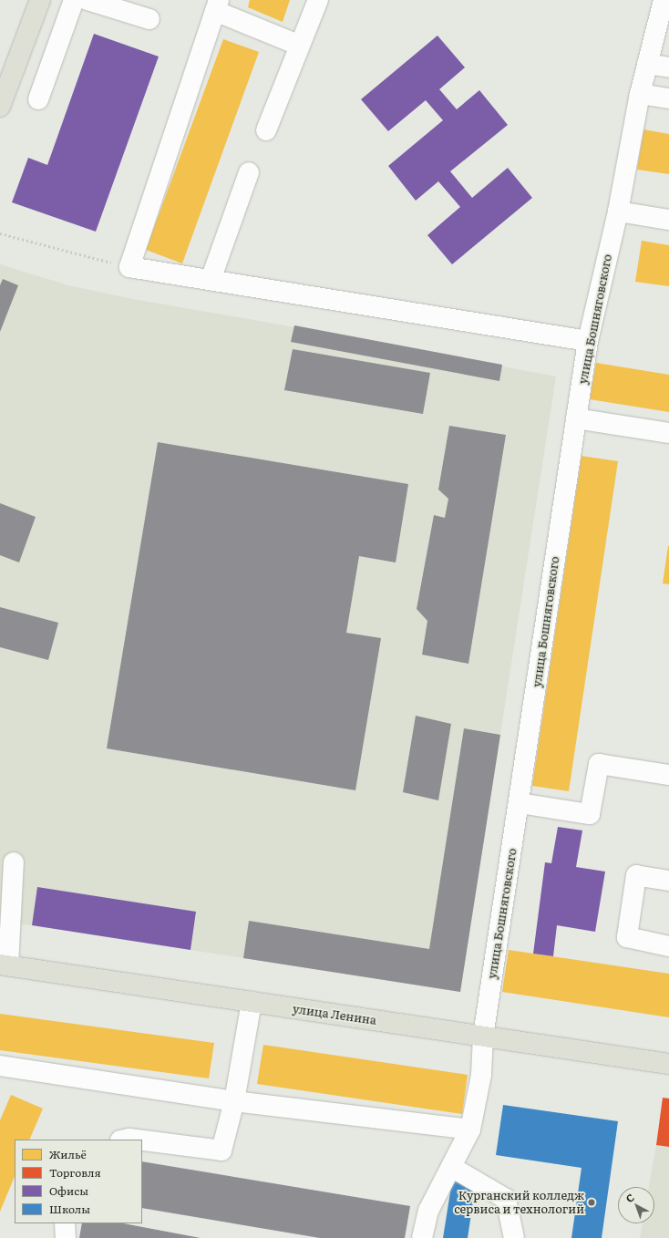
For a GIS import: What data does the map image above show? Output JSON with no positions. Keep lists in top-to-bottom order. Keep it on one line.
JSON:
{"streets":{"main road":["улица Ленина"],"lane":["улица Бошняговского"]},"crossings":[["улица Бошняговского","улица Ленина"]],"places":["Курганский колледж сервиса и технологий"],"legend":["Жильё","Торговля","Офисы","Школы"],"north":"top left"}
